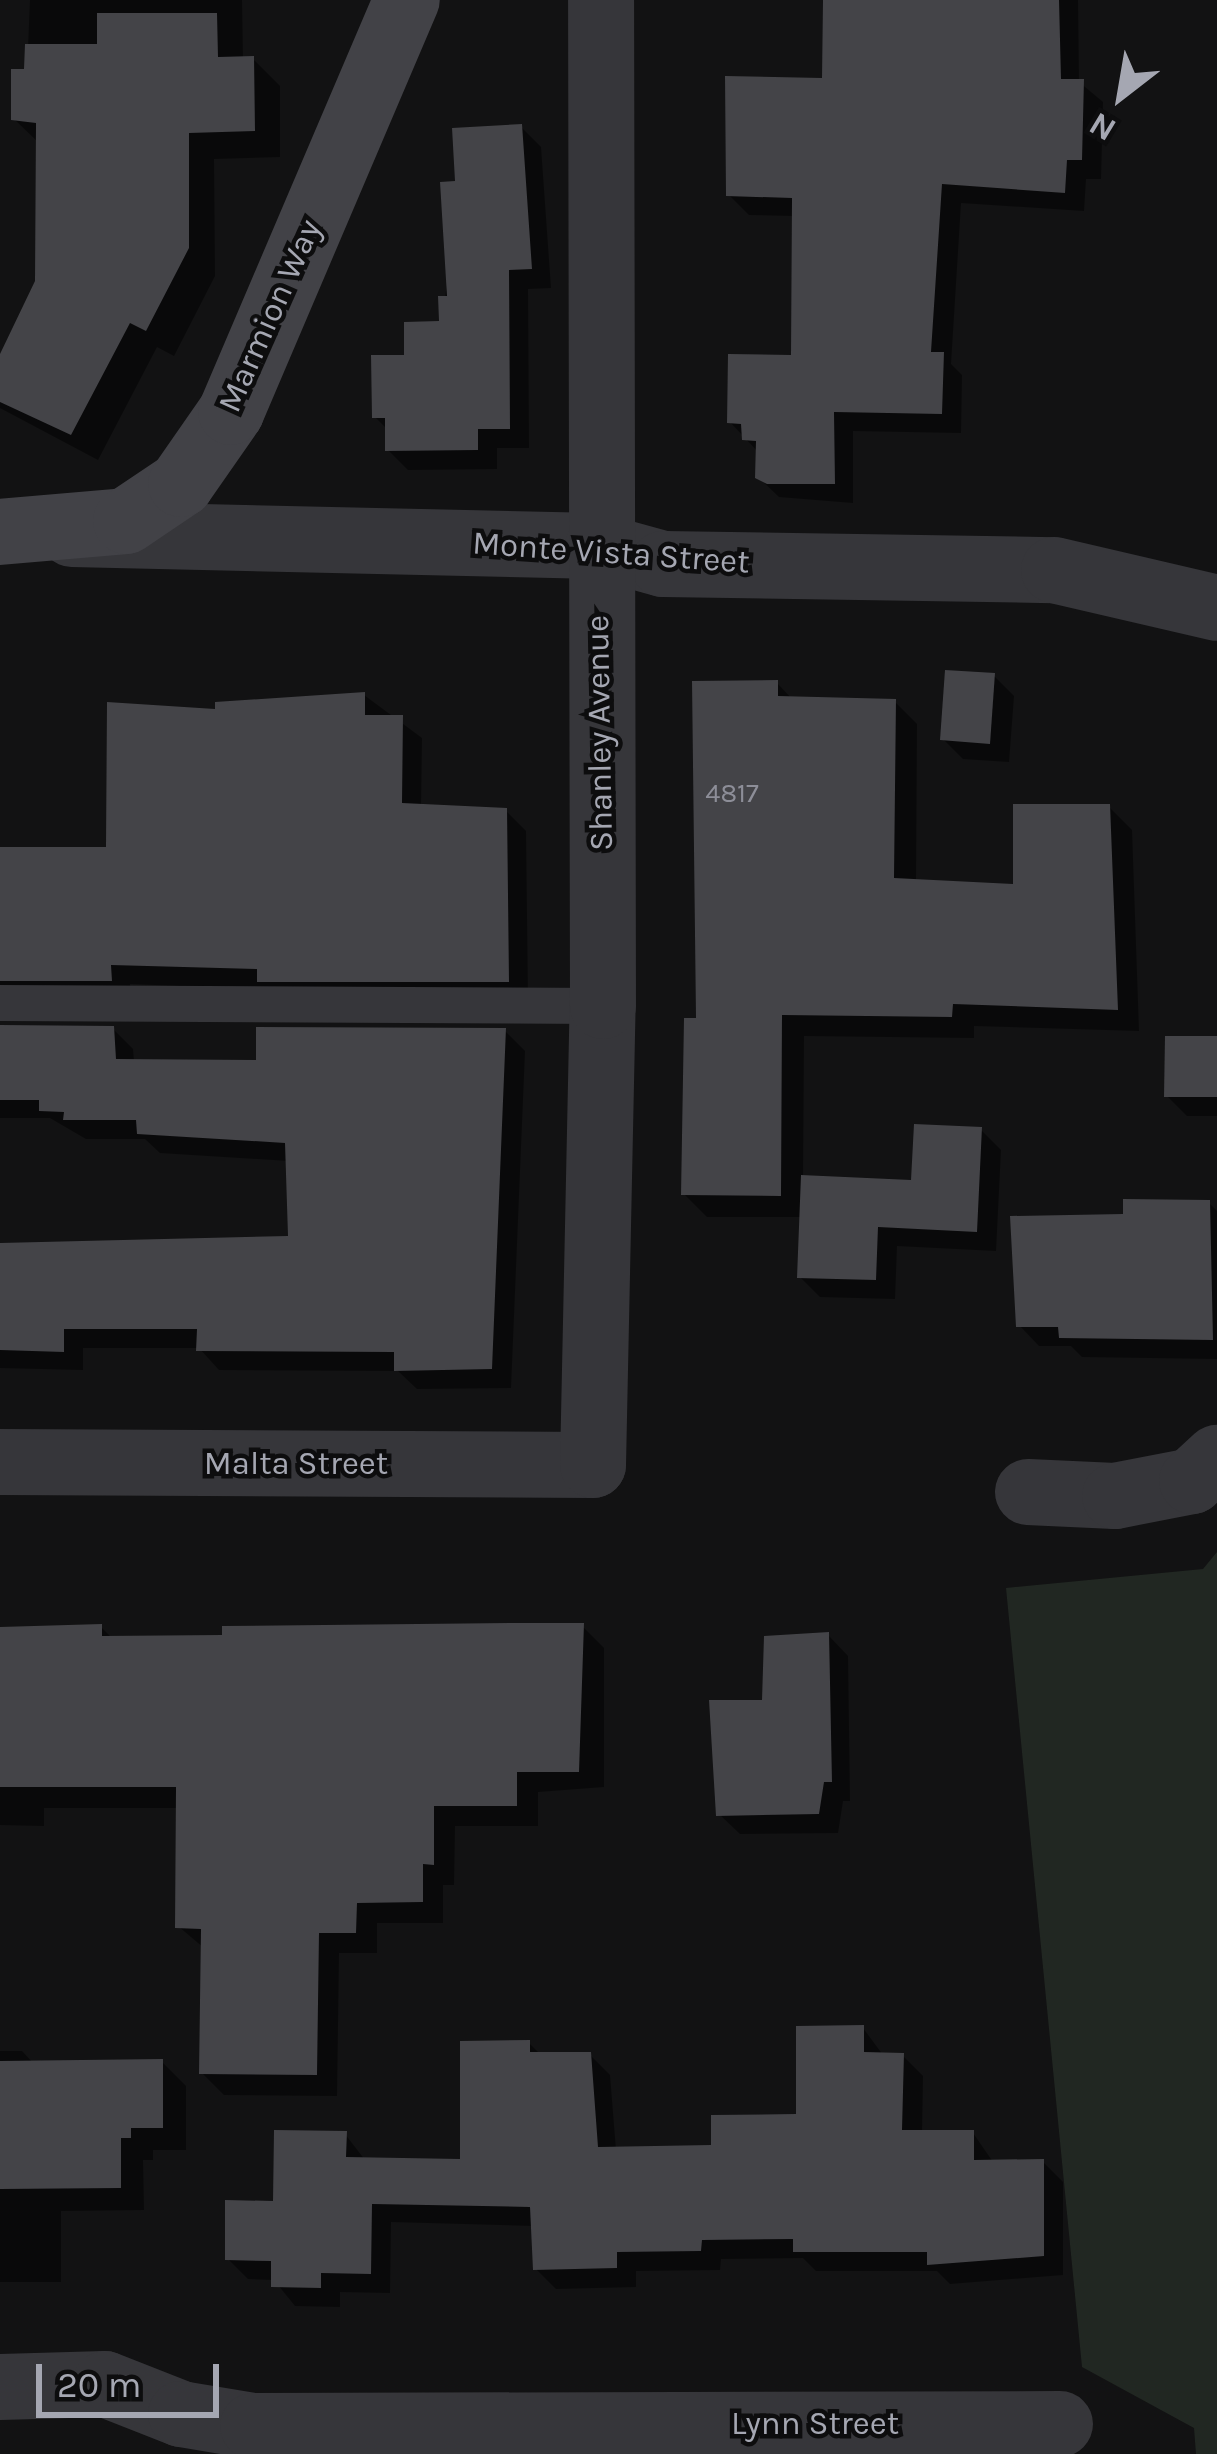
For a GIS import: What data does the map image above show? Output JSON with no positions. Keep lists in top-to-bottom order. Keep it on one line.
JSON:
{"streets":{"street":["Marmion Way","Monte Vista Street","Shanley Avenue","Malta Street","Lynn Street"]},"crossings":[["Marmion Way","Monte Vista Street"],["Monte Vista Street","Shanley Avenue"],["Shanley Avenue","Malta Street"]],"house_numbers":["4817"],"scale_bar":"20 m","north":"bottom left"}
